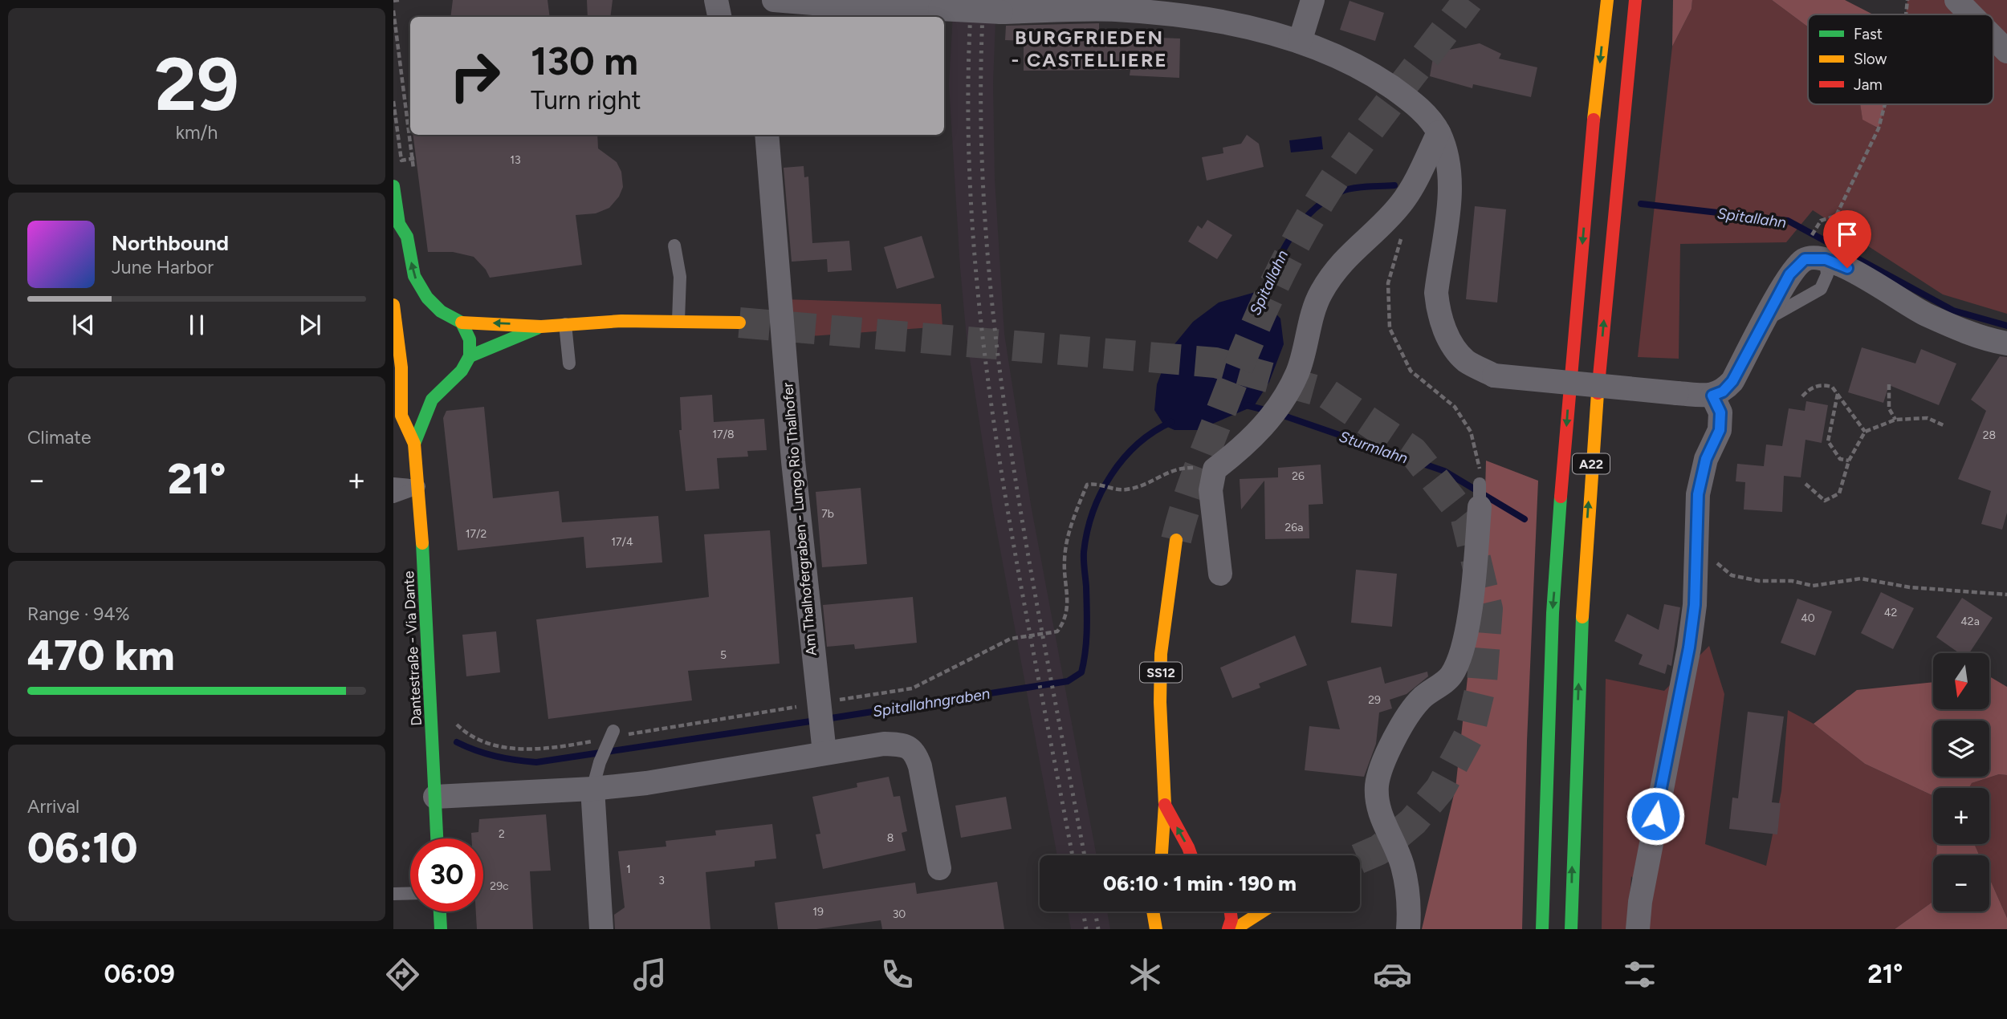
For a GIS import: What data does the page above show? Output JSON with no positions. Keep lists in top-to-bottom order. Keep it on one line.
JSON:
{"streets":{"main road":["A22","Dantestraße - Via Dante","SS12"],"street":["Am Thalhofergraben - Lungo Rio Thalhofer"]},"districts":["BURGFRIEDEN - CASTELLIERE"],"water":["Spitallahn","Sturmlahn","Spitallahngraben"],"house_numbers":["13","17/8","28","26","7b","26a","17/2","17/4","42","40","42a","5","29","2","8","1","3","29c","19","30"],"legend":["Fast","Slow","Jam"],"north":"bottom","page":{"tile":[["29","km/h"],"Climate",["Range · 94%","470 km"],["Arrival","06:10"]],"turn":["130 m","Turn right"],"song":["Northbound","June Harbor"],"heat":["−","21°","+"],"map_buttons":["+","−"],"limit":"30","trip":"06:10 · 1 min · 190 m","tabs":["06:09","21°"]}}
